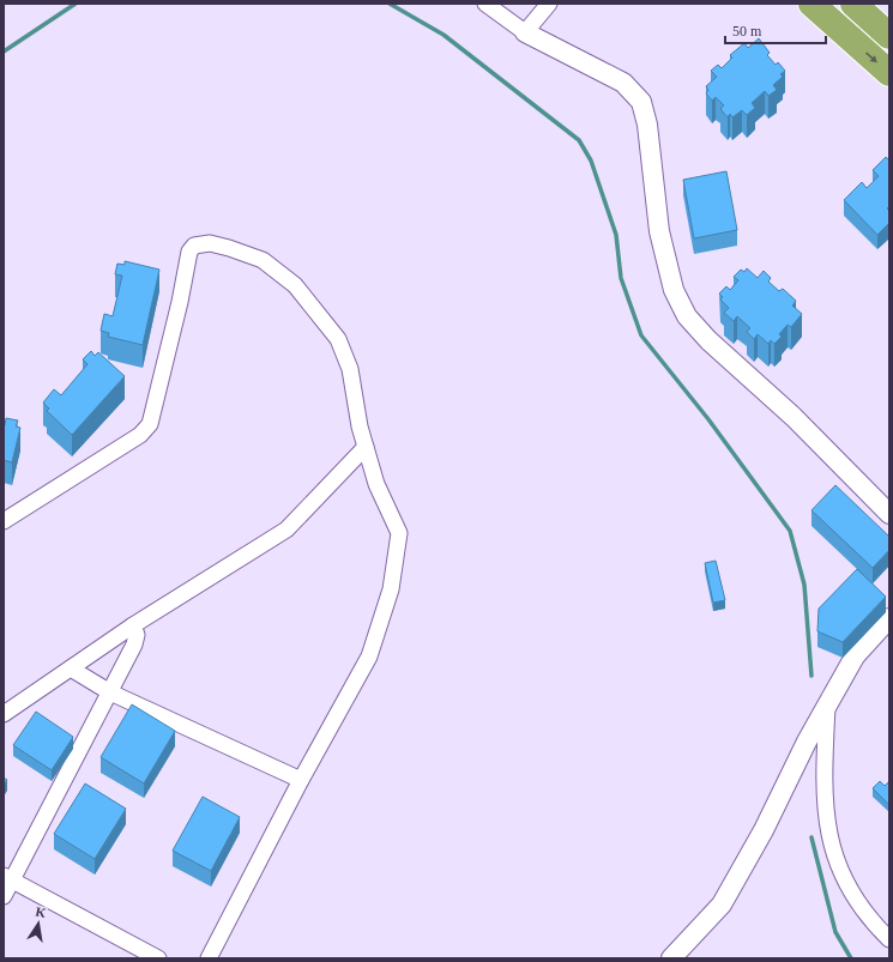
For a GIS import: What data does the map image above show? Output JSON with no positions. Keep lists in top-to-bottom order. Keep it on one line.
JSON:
{"scale_bar":"50 m","north":"top"}
